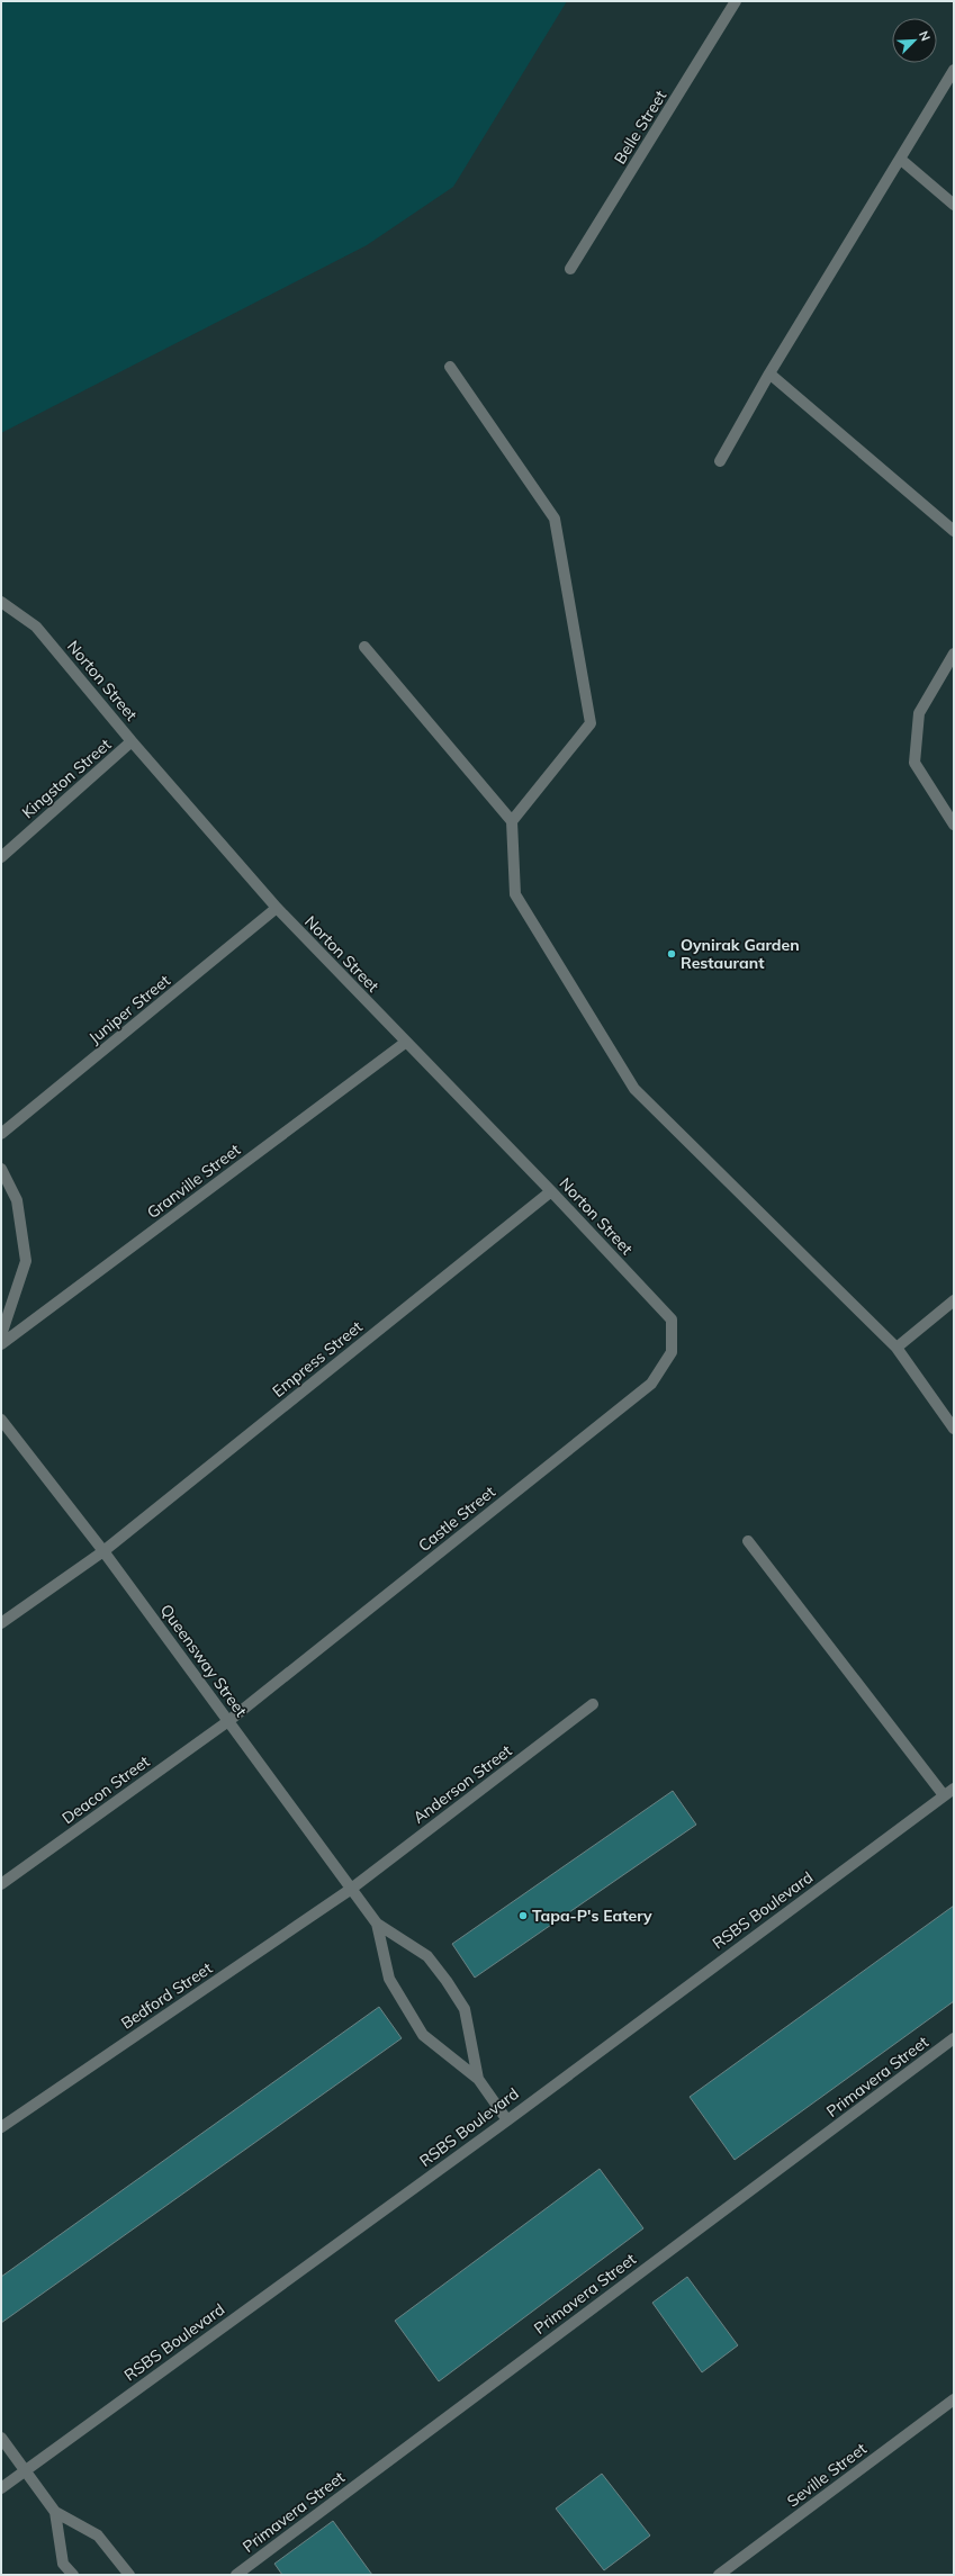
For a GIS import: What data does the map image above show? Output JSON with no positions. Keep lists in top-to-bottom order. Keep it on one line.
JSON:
{"streets":{"street":["Belle Street","Norton Street","Kingston Street","Juniper Street","Granville Street","Empress Street","Castle Street","Queensway Street","Anderson Street","Deacon Street","RSBS Boulevard","Bedford Street","Primavera Street","Seville Street"]},"crossings":[["Norton Street","Kingston Street"],["Norton Street","Juniper Street"],["Norton Street","Granville Street"],["Norton Street","Empress Street"],["Norton Street","Castle Street"],["Empress Street","Queensway Street"],["Castle Street","Queensway Street"],["Castle Street","Deacon Street"],["Queensway Street","Anderson Street"],["Queensway Street","Deacon Street"],["Queensway Street","RSBS Boulevard"],["Queensway Street","Bedford Street"],["Anderson Street","Bedford Street"]],"places":["Oynirak Garden Restaurant","Tapa-P's Eatery"],"north":"top right"}
